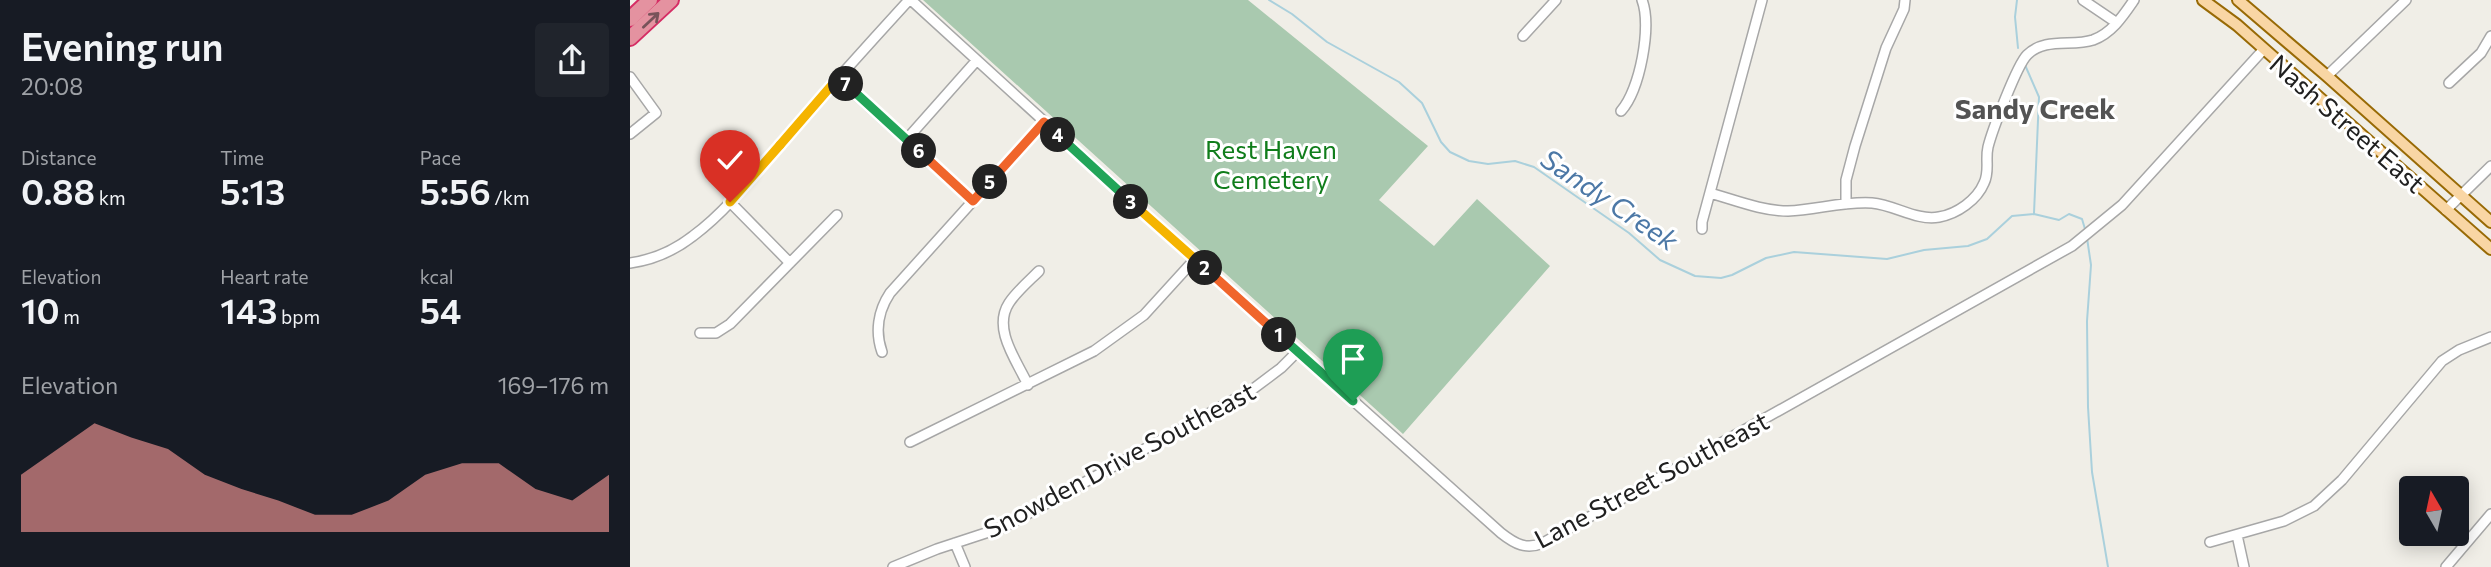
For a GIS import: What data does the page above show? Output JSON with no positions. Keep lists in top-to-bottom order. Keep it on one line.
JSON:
{"streets":{"main road":["Nash Street East"],"street":["Snowden Drive Southeast","Lane Street Southeast"]},"crossings":[["Nash Street East","Lane Street Southeast"],["Snowden Drive Southeast","Lane Street Southeast"]],"districts":["Sandy Creek"],"water":["Sandy Creek"],"parks":["Rest Haven Cemetery"],"north":"top","page":{"heading":["Evening run","20:08"],"pins":["7","4","6","5","3","2","1"],"stats":[["Distance","0.88 km"],["Time","5:13"],["Pace","5:56 /km"],["Elevation","10 m"],["Heart rate","143 bpm"],["kcal","54"]],"chart":["Elevation","169–176 m"]}}
